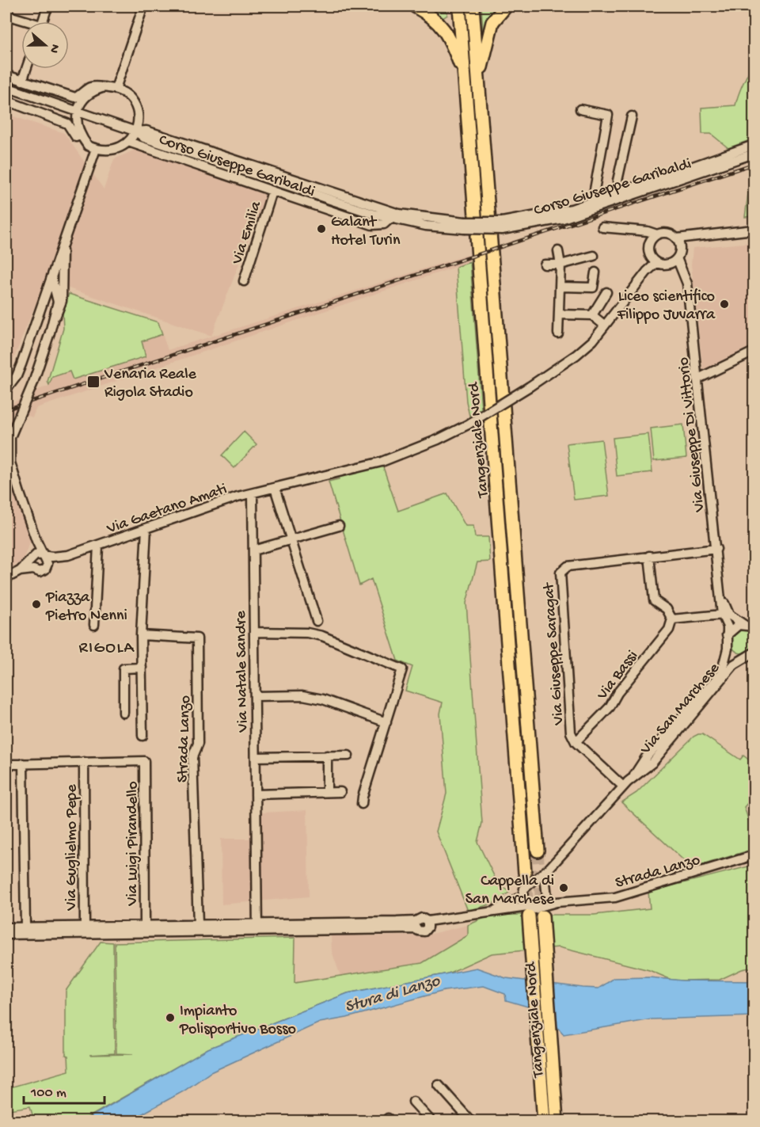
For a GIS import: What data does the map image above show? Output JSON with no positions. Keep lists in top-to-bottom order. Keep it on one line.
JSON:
{"streets":{"highway":["Tangenziale Nord"],"street":["Corso Giuseppe Garibaldi","Via Emilia","Via Giuseppe Di Vittorio","Via Gaetano Amati","Via Giuseppe Saragat","Via Natale Sandre","Via Bassi","Via San Marchese","Strada Lanzo","Via Luigi Pirandello","Via Guglielmo Pepe"]},"crossings":[["Corso Giuseppe Garibaldi","Via Emilia"],["Via Giuseppe Di Vittorio","Via Gaetano Amati"],["Via Giuseppe Di Vittorio","Via Giuseppe Saragat"],["Via Giuseppe Di Vittorio","Via San Marchese"],["Tangenziale Nord","Strada Lanzo"],["Via Gaetano Amati","Via Natale Sandre"],["Via Giuseppe Saragat","Via Bassi"],["Via Giuseppe Saragat","Via San Marchese"],["Via San Marchese","Strada Lanzo"],["Via Luigi Pirandello","Via Guglielmo Pepe"]],"districts":["RIGOLA"],"water":["Stura di Lanzo"],"places":{"other":["Galant Hotel Turin","Liceo scientifico Filippo Juvarra","Piazza Pietro Nenni","Cappella di San Marchese","Impianto Polisportivo Bosso"],"transit":["Venaria Reale Rigola Stadio"]},"scale_bar":"100 m","north":"right"}
